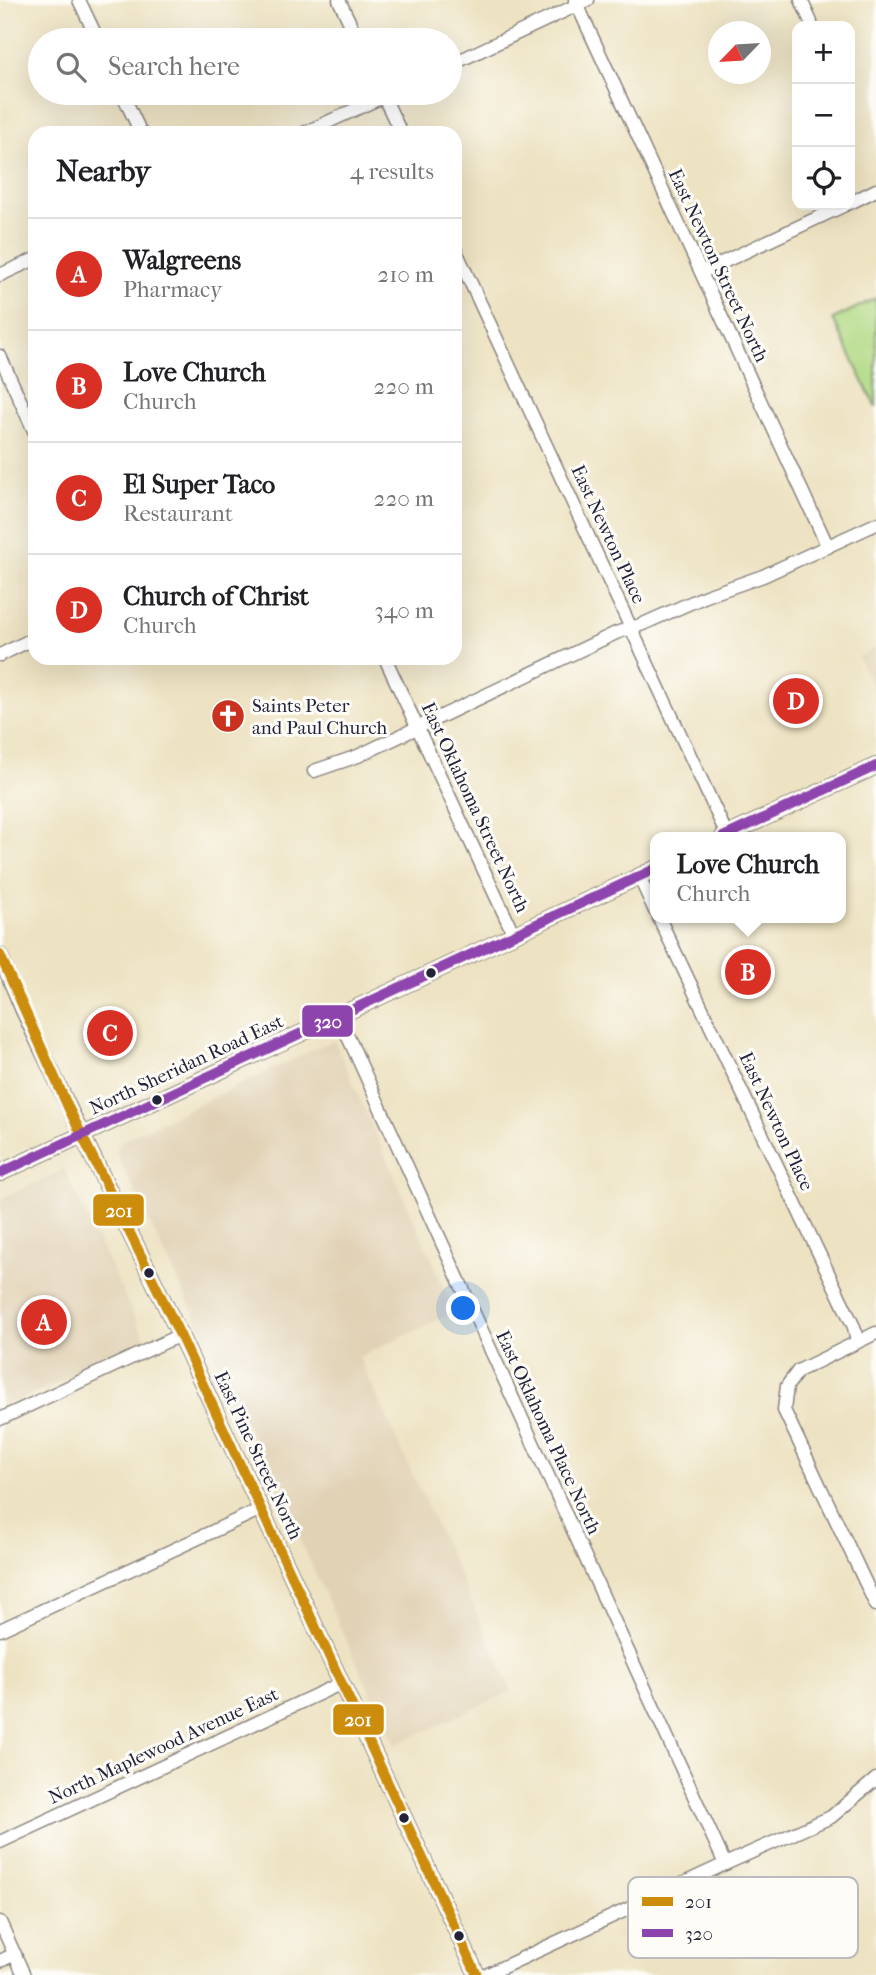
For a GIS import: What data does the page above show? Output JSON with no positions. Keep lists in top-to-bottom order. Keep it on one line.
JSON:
{"streets":{"main road":["North Sheridan Road East","East Pine Street North"],"street":["East Newton Street North","East Newton Place","East Oklahoma Street North","East Oklahoma Place North","North Maplewood Avenue East"]},"crossings":[["East Oklahoma Street North","North Sheridan Road East"],["North Sheridan Road East","East Oklahoma Place North"],["North Sheridan Road East","East Pine Street North"],["East Pine Street North","North Maplewood Avenue East"]],"places":{"church":["Saints Peter and Paul Church"]},"lines":["transit line 320","transit line 201"],"legend":["201","320"],"north":"bottom left","page":{"map_buttons":["+","−"],"search":"Search here","heading":["Nearby","4 results"],"list":[{"mark":"A","name":"Walgreens","note":"Pharmacy","value":"210 m"},{"mark":"B","name":"Love Church","note":"Church","value":"220 m"},{"mark":"C","name":"El Super Taco","note":"Restaurant","value":"220 m"},{"mark":"D","name":"Church of Christ","note":"Church","value":"340 m"}],"pins":["D","B","C","A"],"popup":["Love Church","Church"]}}
